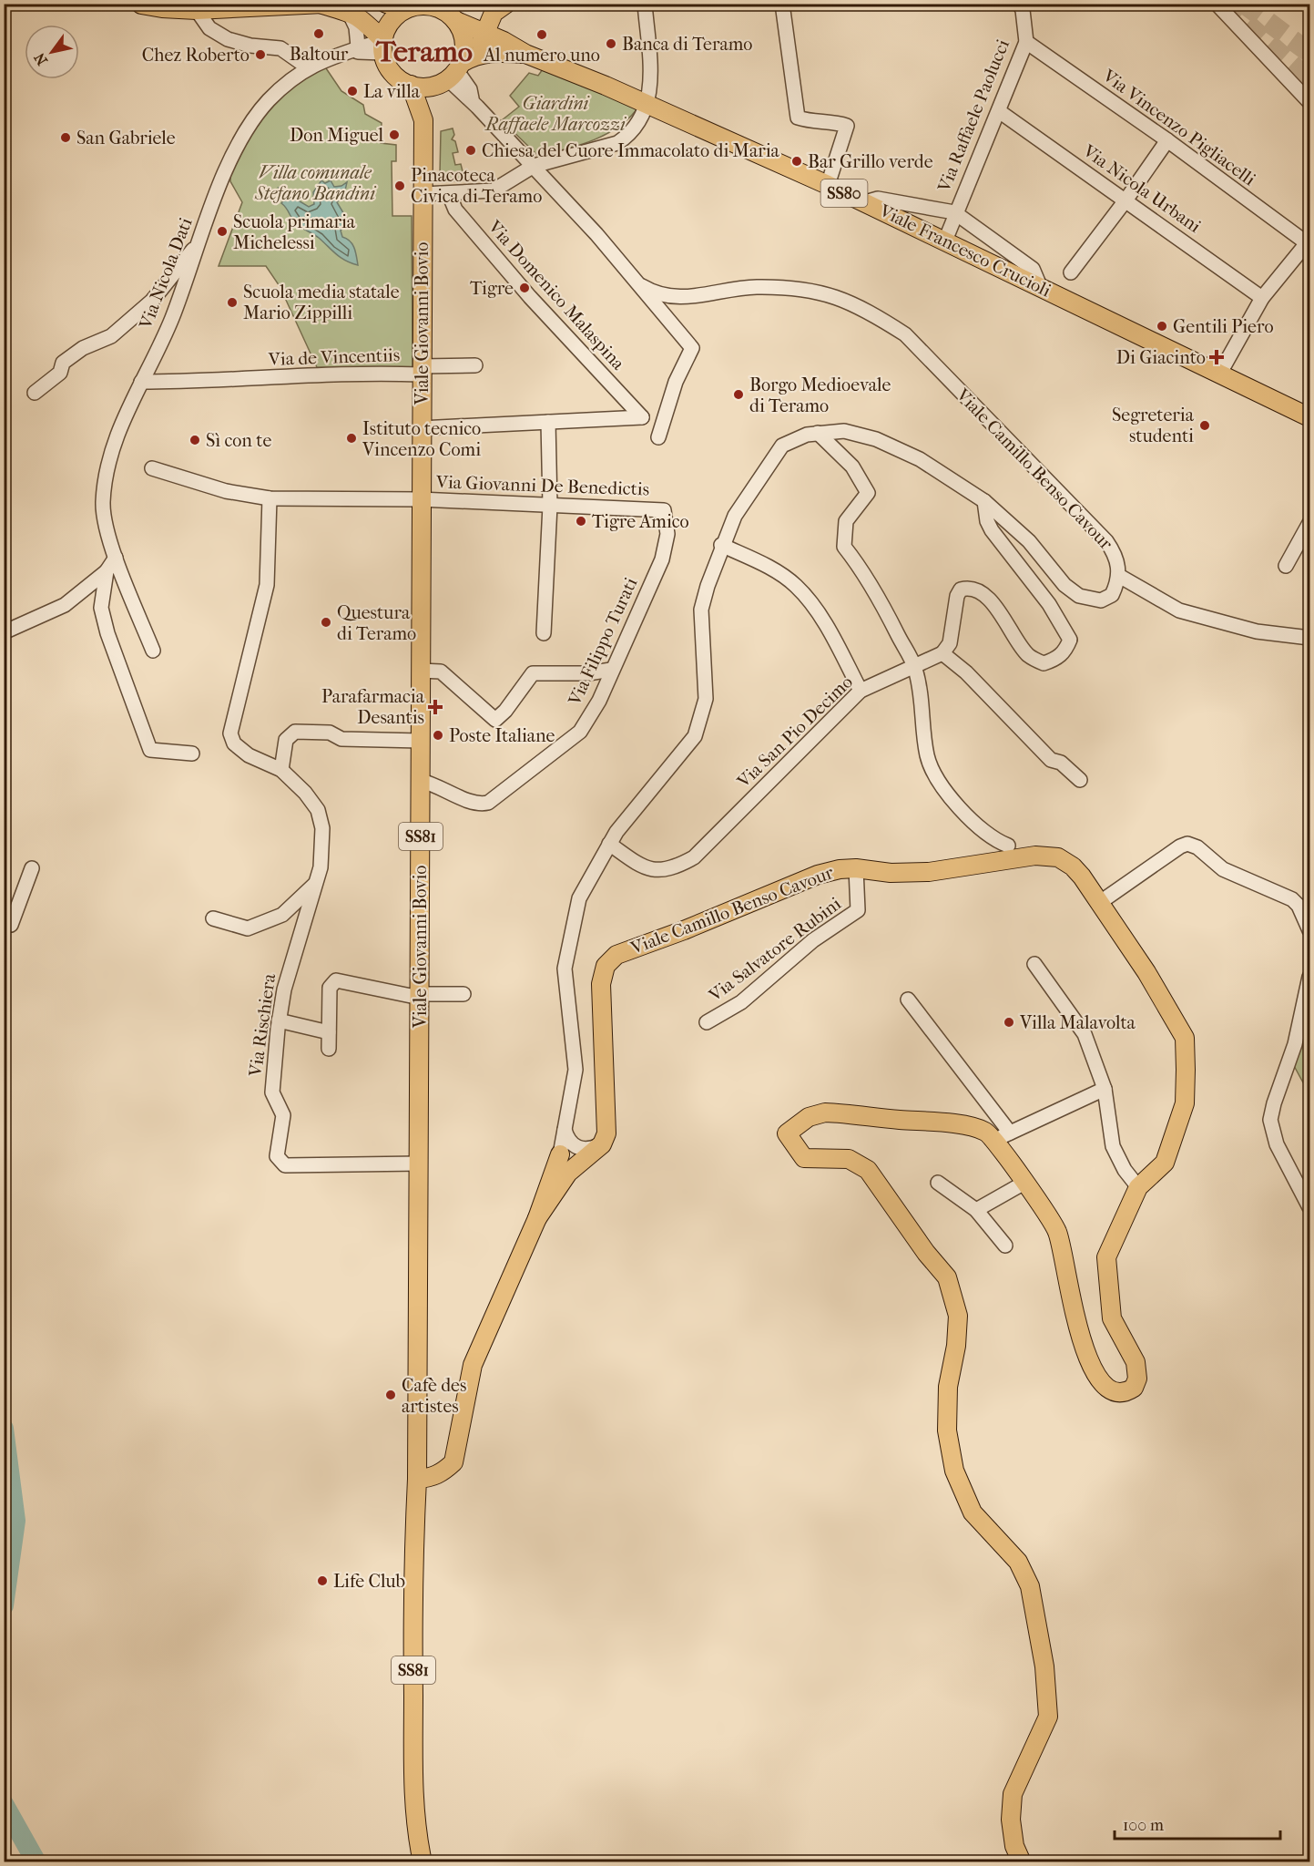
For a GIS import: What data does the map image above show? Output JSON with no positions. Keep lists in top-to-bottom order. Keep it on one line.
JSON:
{"streets":{"main road":["SS80","Viale Francesco Crucioli","Viale Giovanni Bovio","Viale Camillo Benso Cavour","SS81"],"street":["Via Raffaele Paolucci","Via Vincenzo Pigliacelli","Via Nicola Urbani","Via Nicola Dati","Via Domenico Malaspina","Via de Vincentiis","Via Giovanni De Benedictis","Via Filippo Turati","Via San Pio Decimo","Via Salvatore Rubini","Via Rischiera"]},"crossings":[["Via Raffaele Paolucci","Via Vincenzo Pigliacelli"],["Via Raffaele Paolucci","Via Nicola Urbani"],["Via Raffaele Paolucci","Viale Francesco Crucioli"],["Viale Francesco Crucioli","Via Nicola Dati"],["Viale Francesco Crucioli","SS81"],["Via Nicola Dati","Via de Vincentiis"],["Via Nicola Dati","SS81"],["Viale Giovanni Bovio","Via de Vincentiis"],["Viale Giovanni Bovio","Via Giovanni De Benedictis"],["Viale Giovanni Bovio","Via Filippo Turati"],["Viale Giovanni Bovio","SS81"],["Viale Giovanni Bovio","Via Rischiera"],["Viale Camillo Benso Cavour","Via Salvatore Rubini"],["Via Giovanni De Benedictis","Via Filippo Turati"],["Via Giovanni De Benedictis","Via Rischiera"]],"districts":["Teramo"],"parks":["Giardini Raffaele Marcozzi","Villa comunale Stefano Bandini"],"places":{"other":["Baltour","Al numero uno","Banca di Teramo","Chez Roberto","La villa","Don Miguel","San Gabriele","Chiesa del Cuore Immacolato di Maria","Bar Grillo verde","Pinacoteca Civica di Teramo","Scuola primaria Michelessi","Tigre","Scuola media statale Mario Zippilli","Gentili Piero","Borgo Medioevale di Teramo","Segreteria studenti","Istituto tecnico Vincenzo Comi","Sì con te","Tigre Amico","Questura di Teramo","Poste Italiane","Villa Malavolta","Cafè des artistes","Life Club"],"health":["Di Giacinto","Parafarmacia Desantis"]},"scale_bar":"100 m","north":"bottom left"}
